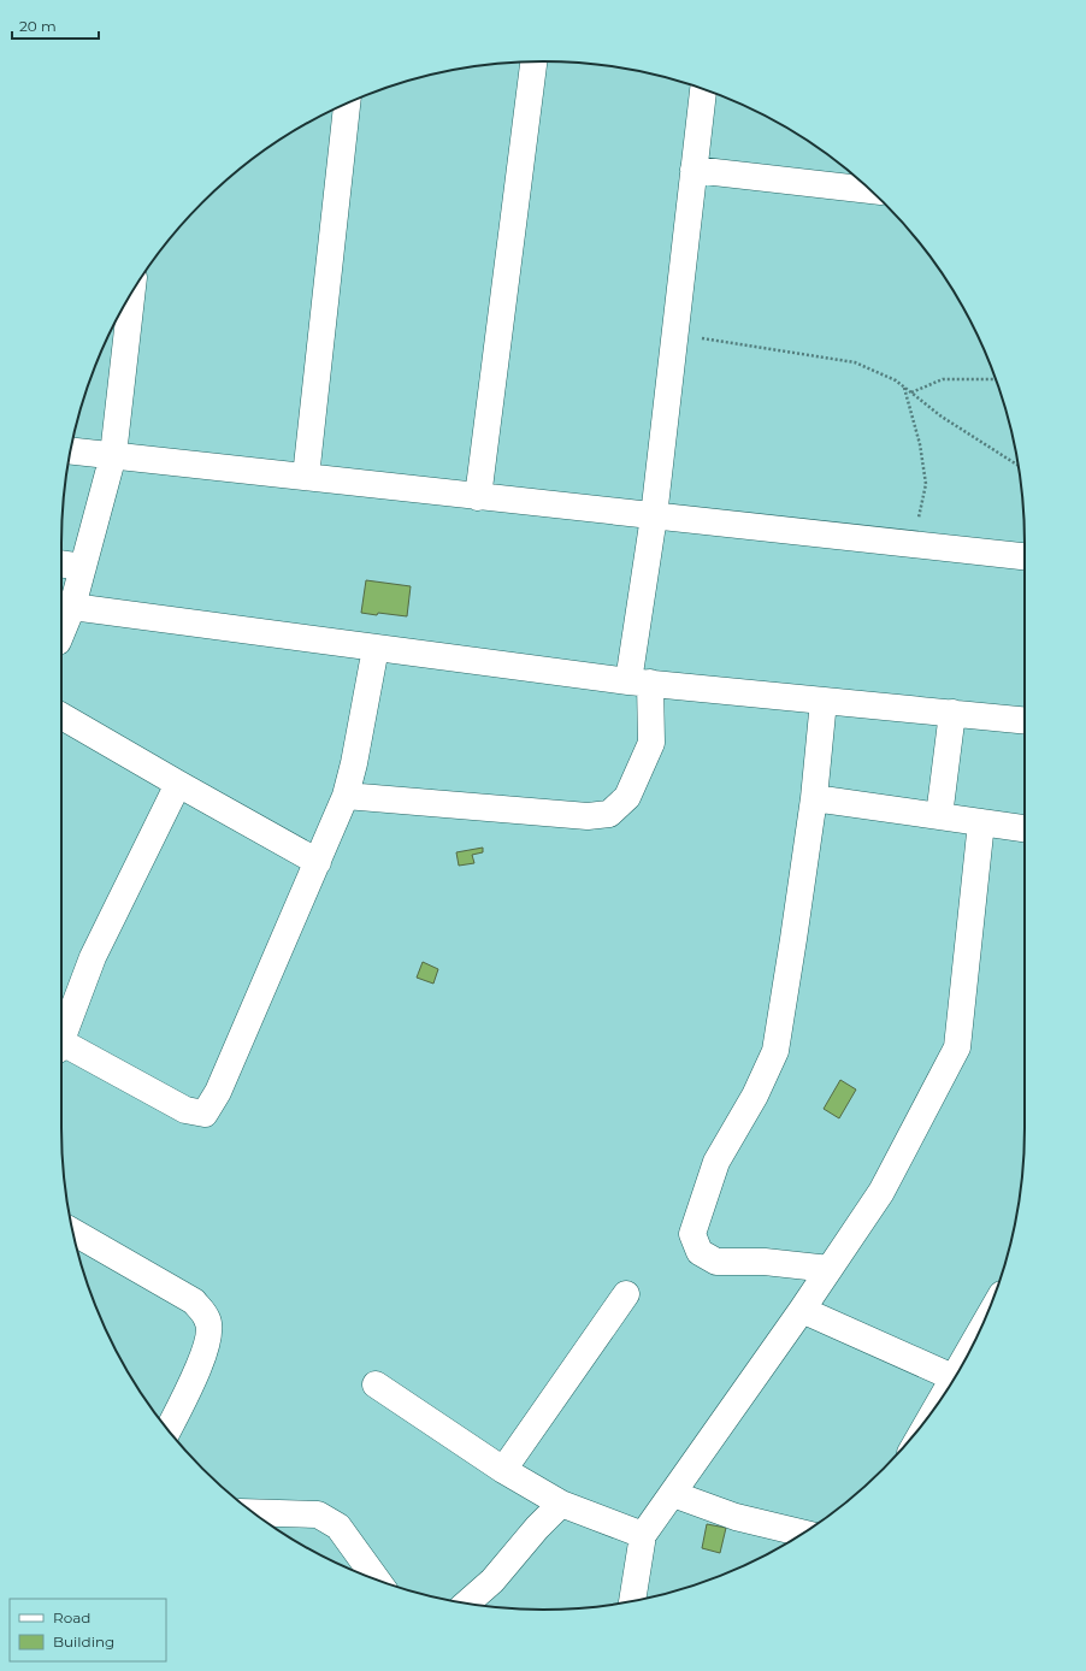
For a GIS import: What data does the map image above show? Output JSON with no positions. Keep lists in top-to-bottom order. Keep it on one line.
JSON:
{"legend":["Road","Building"],"scale_bar":"20 m"}
